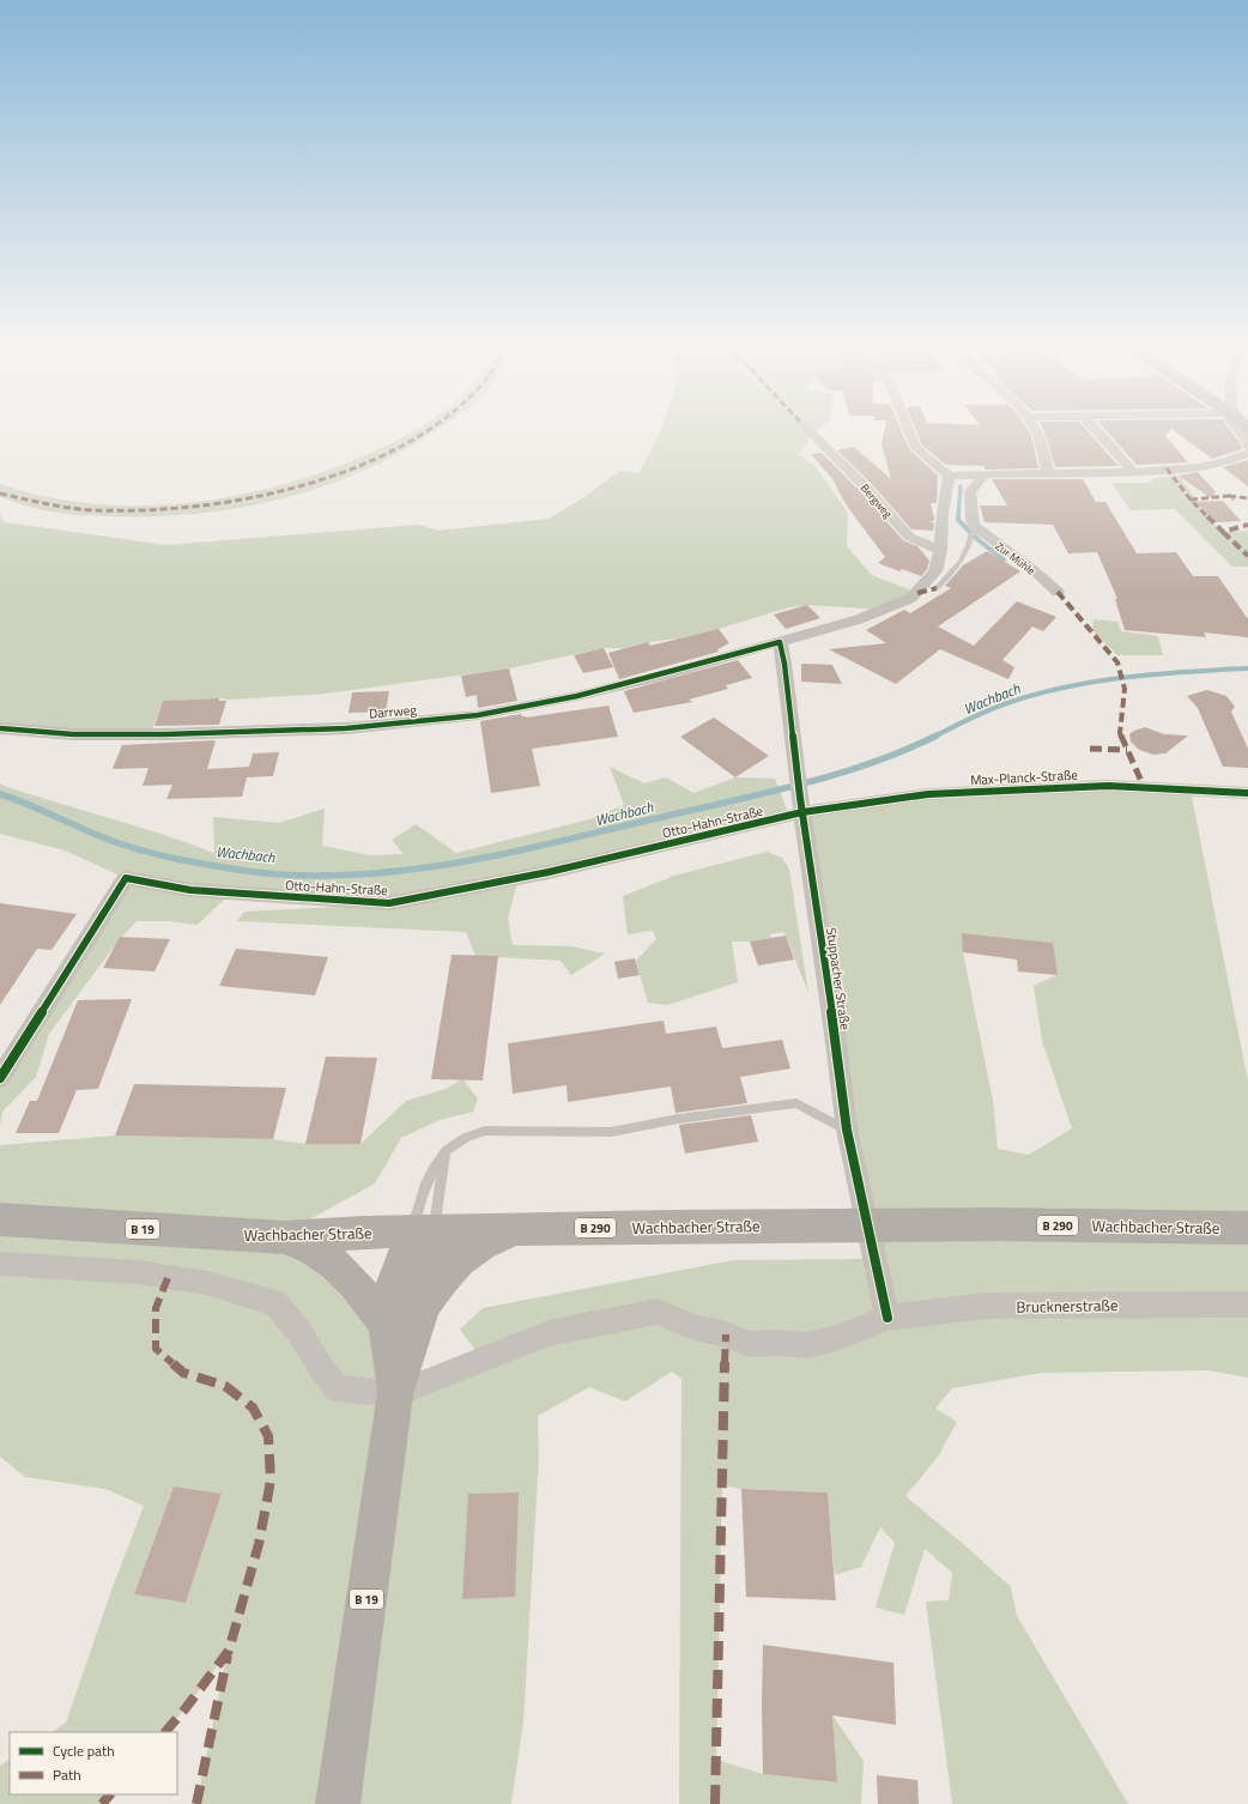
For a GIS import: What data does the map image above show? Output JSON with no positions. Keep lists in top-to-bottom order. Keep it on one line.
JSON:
{"streets":{"main road":["B 290","Wachbacher Straße","B 19"],"street":["Bergweg","Zur Mühle","Darrweg","Max-Planck-Straße","Otto-Hahn-Straße","Stuppacher Straße","Brucknerstraße"]},"crossings":[["Darrweg","Stuppacher Straße"],["Max-Planck-Straße","Otto-Hahn-Straße"],["Max-Planck-Straße","Stuppacher Straße"],["Otto-Hahn-Straße","Stuppacher Straße"],["Stuppacher Straße","Wachbacher Straße"],["Stuppacher Straße","Brucknerstraße"],["Wachbacher Straße","B 19"],["B 19","Brucknerstraße"]],"water":["Wachbach"],"legend":["Cycle path","Path"]}
